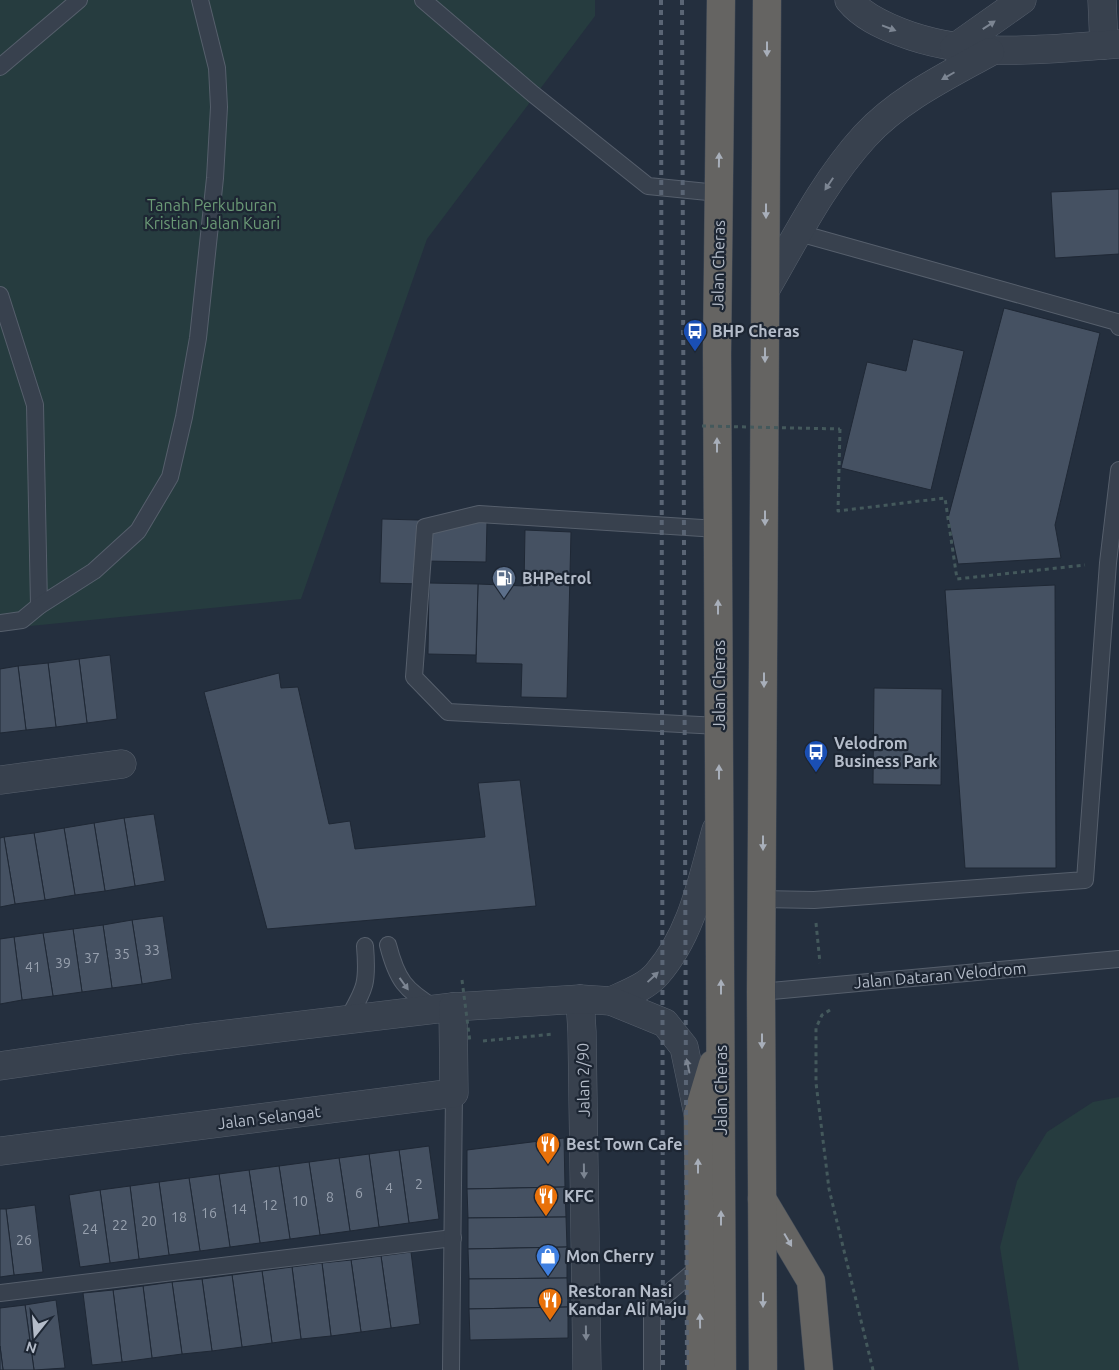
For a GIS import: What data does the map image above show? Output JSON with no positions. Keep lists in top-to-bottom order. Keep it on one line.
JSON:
{"streets":{"highway":["Jalan Cheras"],"street":["Jalan 2/90","Jalan Selangat"],"lane":["Jalan Dataran Velodrom"]},"one_way":["Jalan 2/90"],"parks":["Tanah Perkuburan Kristian Jalan Kuari"],"places":{"bus stop":["BHP Cheras","Velodrom Business Park"],"fuel station":["BHPetrol"],"restaurant":["Best Town Cafe","KFC","Restoran Nasi Kandar Ali Maju"],"shop":["Mon Cherry"]},"house_numbers":["33","35","37","39","41","2","4","6","8","10","12","14","16","18","20","22","24","26"],"north":"bottom"}
